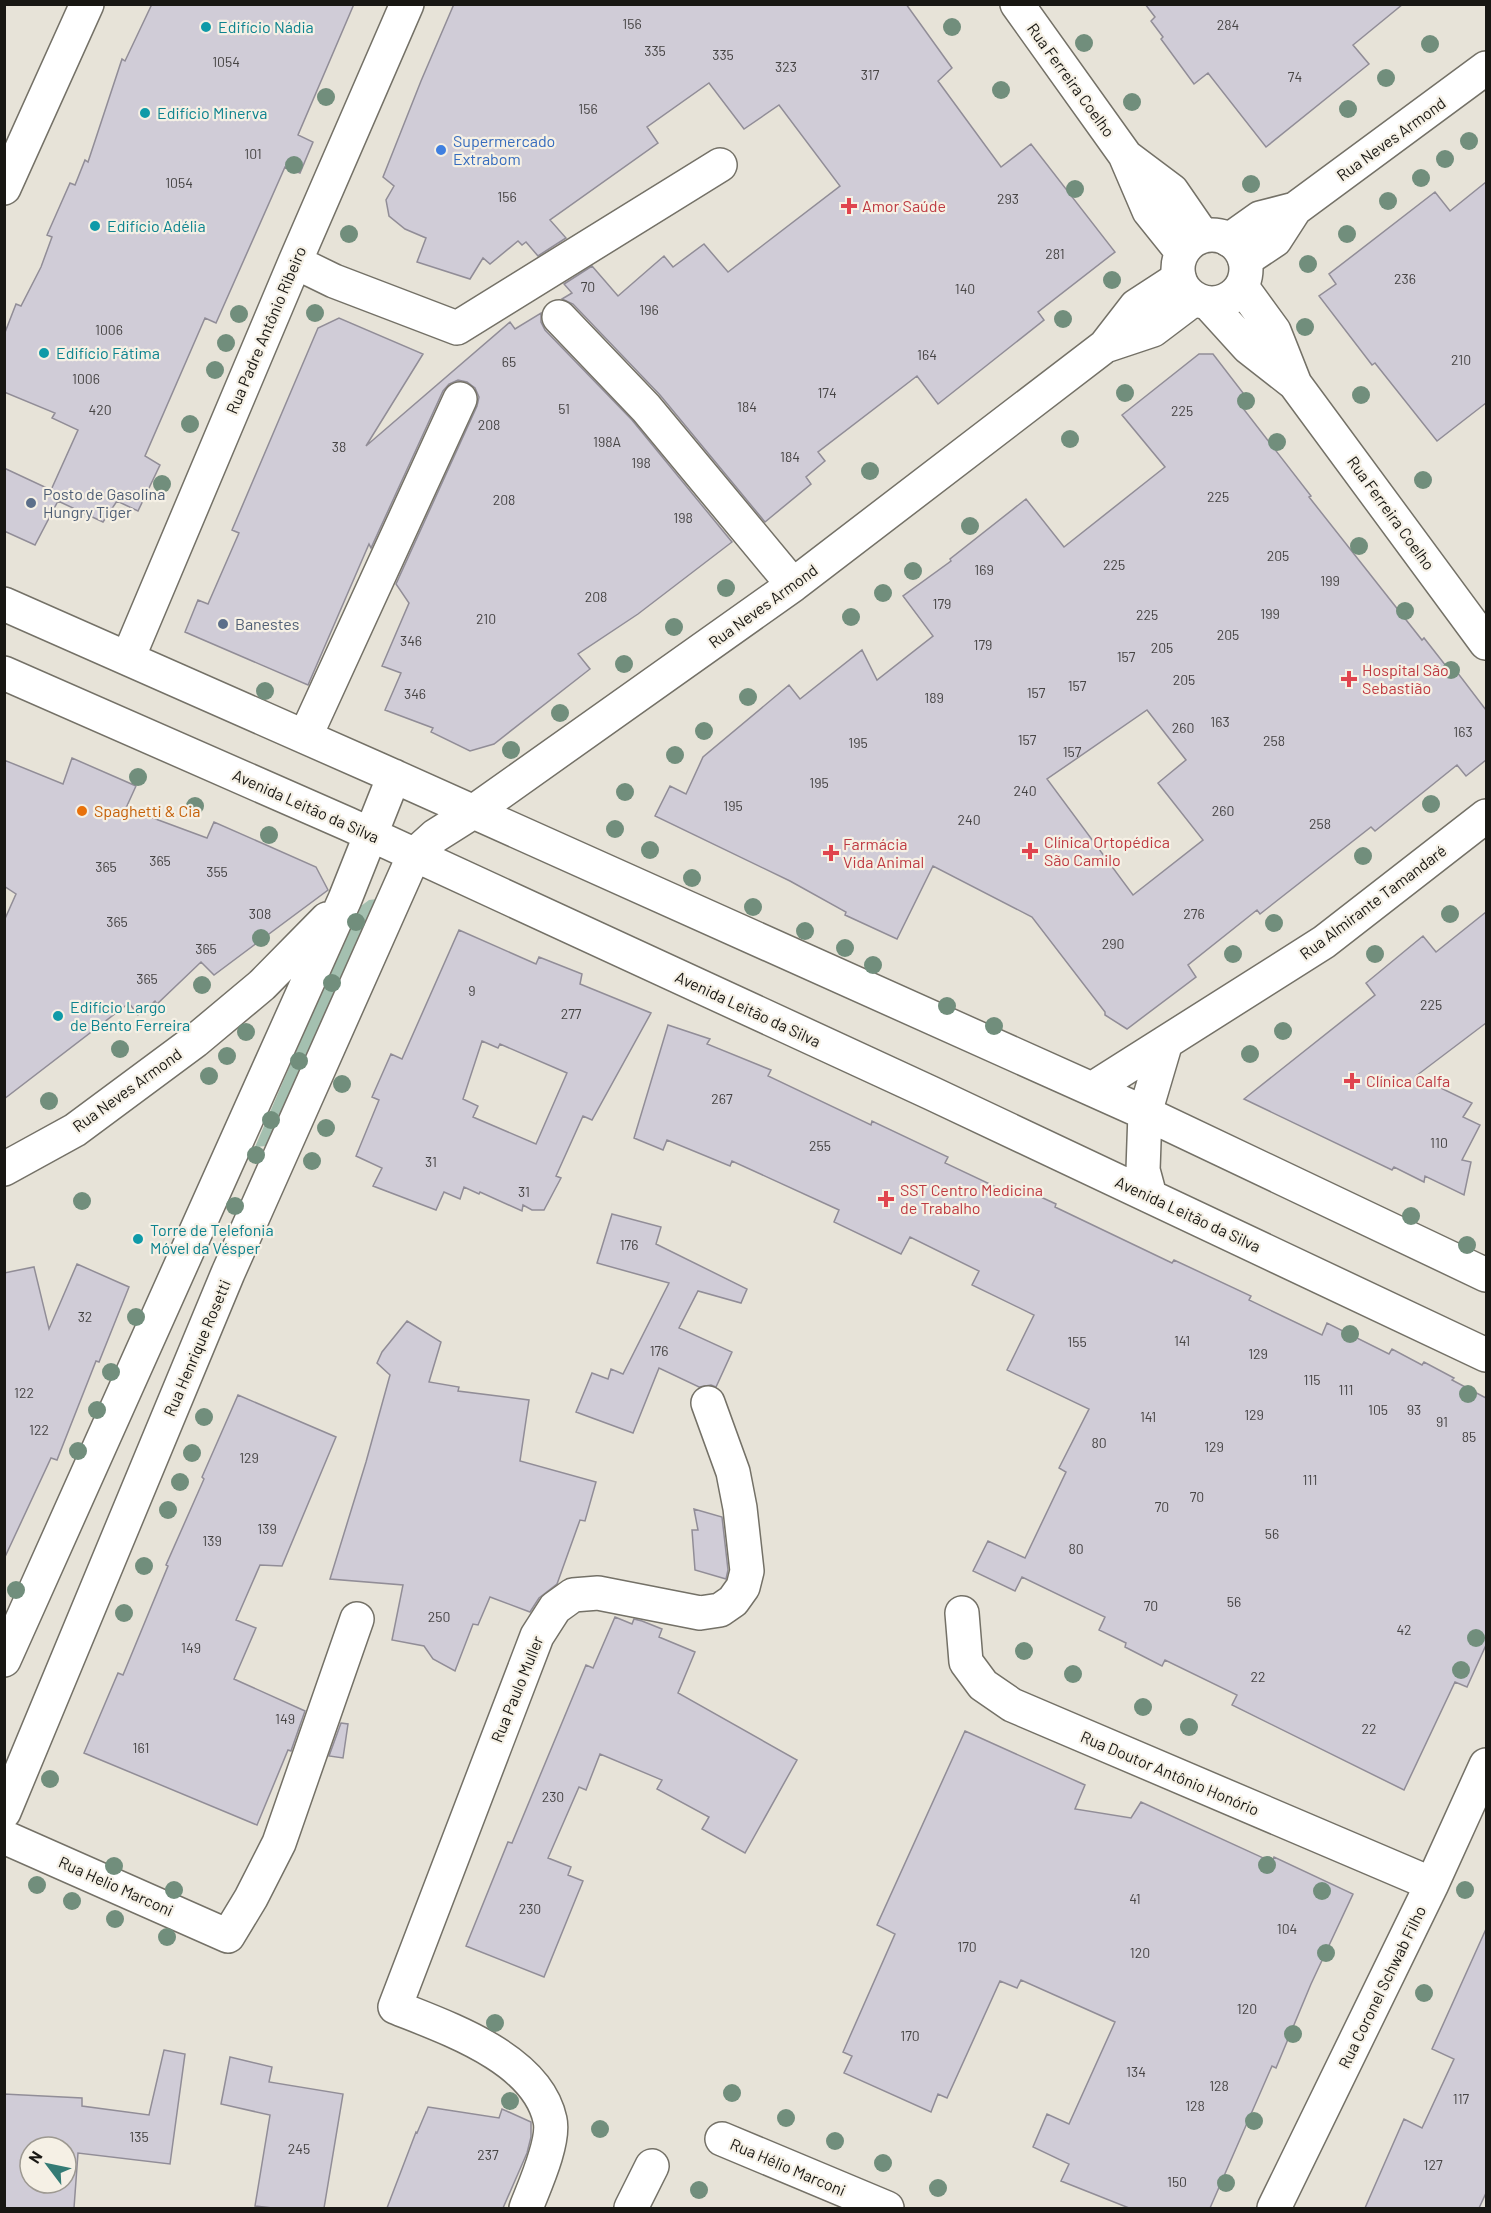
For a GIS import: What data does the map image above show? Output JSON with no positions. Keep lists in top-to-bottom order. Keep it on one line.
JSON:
{"streets":{"street":["Rua Ferreira Coelho","Rua Neves Armond","Rua Padre Antônio Ribeiro","Avenida Leitão da Silva","Rua Almirante Tamandaré","Rua Henrique Rosetti","Rua Paulo Muller","Rua Doutor Antônio Honório","Rua Helio Marconi","Rua Coronel Schwab Filho","Rua Hélio Marconi"]},"crossings":[["Rua Ferreira Coelho","Rua Neves Armond"],["Rua Neves Armond","Avenida Leitão da Silva"],["Rua Neves Armond","Rua Henrique Rosetti"],["Avenida Leitão da Silva","Rua Henrique Rosetti"],["Rua Doutor Antônio Honório","Rua Coronel Schwab Filho"]],"places":{"other":["Edifício Nádia","Edifício Minerva","Supermercado Extrabom","Edifício Adélia","Edifício Fátima","Posto de Gasolina Hungry Tiger","Banestes","Spaghetti & Cia","Edifício Largo de Bento Ferreira","Torre de Telefonia Móvel da Vésper"],"health":["Amor Saúde","Hospital São Sebastião","Clínica Ortopédica São Camilo","Farmácia Vida Animal","Clínica Calfa","SST Centro Medicina de Trabalho"]},"house_numbers":["156","284","335","335","1054","323","317","74","156","101","1054","156","293","281","236","70","140","196","1006","164","210","65","1006","174","184","51","420","225","208","198A","38","184","198","225","208","198","205","225","169","199","208","179","199","225","210","205","346","179","205","157","205","157","157","346","189","163","260","163","157","258","195","157","195","240","195","260","240","258","365","365","355","308","276","365","290","365","365","9","225","277","267","110","255","31","31","176","32","141","155","176","129","115","111","122","105","93","129","141","91","122","85","80","129","129","111","70","70","139","56","139","80","56","70","250","42","149","22","149","22","161","230","41","230","104","170","120","120","170","134","128","117","128","135","245","237","127","150"],"north":"top left"}
